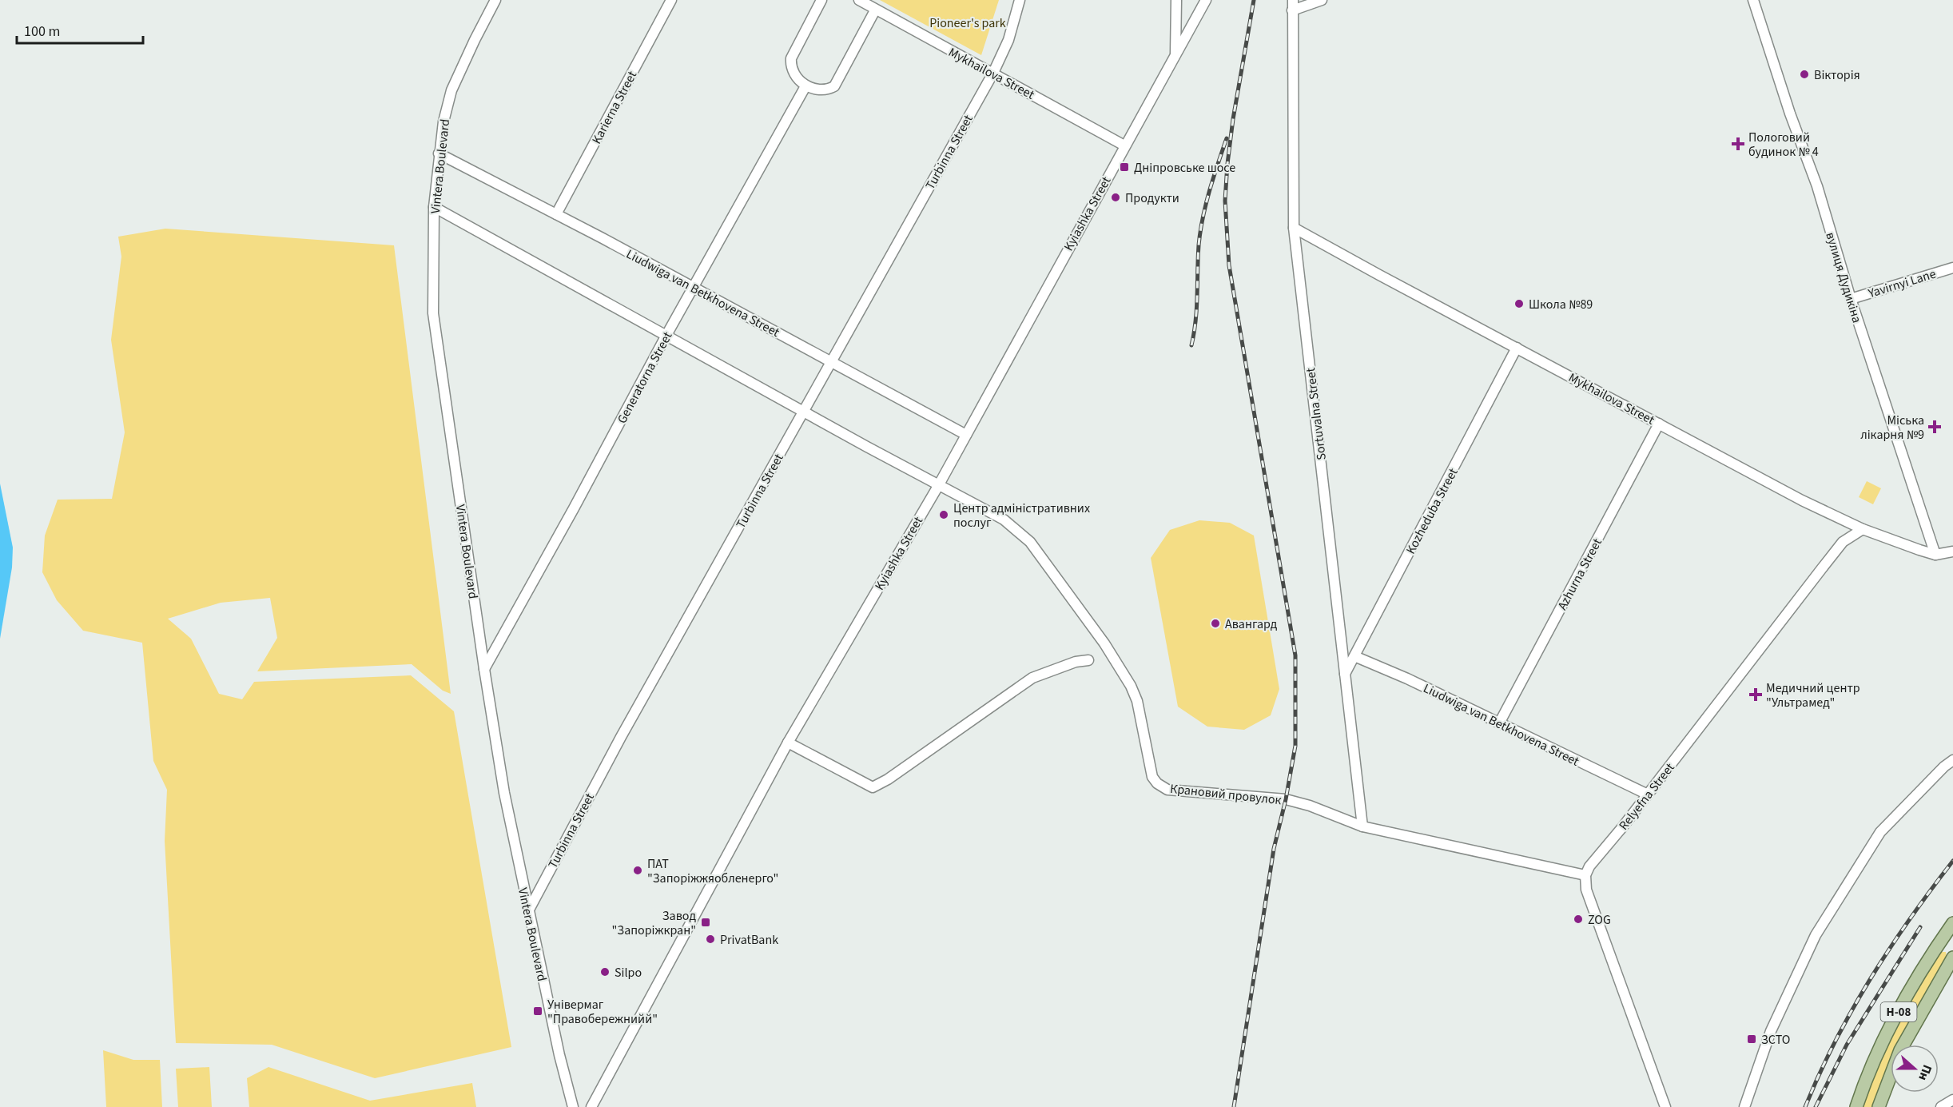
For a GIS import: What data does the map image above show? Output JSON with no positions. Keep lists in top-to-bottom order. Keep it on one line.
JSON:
{"streets":{"main road":["Н-08"],"street":["Mykhailova Street","Karierna Street","Turbinna Street","Vintera Boulevard","Kyiashka Street","вулиця Дудикіна","Yavirnyi Lane","Liudwiga van Betkhovena Street","Generatorna Street","Sortuvalna Street","Kozheduba Street","Azhurna Street","Крановий провулок","Relyefna Street"]},"crossings":[["Mykhailova Street","Turbinna Street"],["Mykhailova Street","Kyiashka Street"],["Mykhailova Street","вулиця Дудикіна"],["Mykhailova Street","Sortuvalna Street"],["Mykhailova Street","Kozheduba Street"],["Mykhailova Street","Azhurna Street"],["Mykhailova Street","Relyefna Street"],["Karierna Street","Liudwiga van Betkhovena Street"],["Turbinna Street","Vintera Boulevard"],["Turbinna Street","Liudwiga van Betkhovena Street"],["Vintera Boulevard","Liudwiga van Betkhovena Street"],["Vintera Boulevard","Generatorna Street"],["Kyiashka Street","Liudwiga van Betkhovena Street"],["Kyiashka Street","Крановий провулок"],["вулиця Дудикіна","Yavirnyi Lane"],["Liudwiga van Betkhovena Street","Generatorna Street"],["Liudwiga van Betkhovena Street","Kozheduba Street"],["Liudwiga van Betkhovena Street","Azhurna Street"],["Liudwiga van Betkhovena Street","Relyefna Street"],["Sortuvalna Street","Kozheduba Street"],["Sortuvalna Street","Крановий провулок"],["Крановий провулок","Relyefna Street"]],"parks":["Pioneer's park"],"places":{"other":["Вікторія","Продукти","Школа №89","Центр адміністративних послуг","Авангард","ПАТ \"Запоріжжяобленерго\"","ZOG","PrivatBank","Silpo"],"health":["Пологовий будинок № 4","Міська лікарня №9","Медичний центр \"Ультрамед\""],"transit":["Дніпровське шосе","Завод \"Запоріжкран\"","Універмаг \"Правобережнийй\"","ЗСТО"]},"scale_bar":"100 m","north":"right"}
